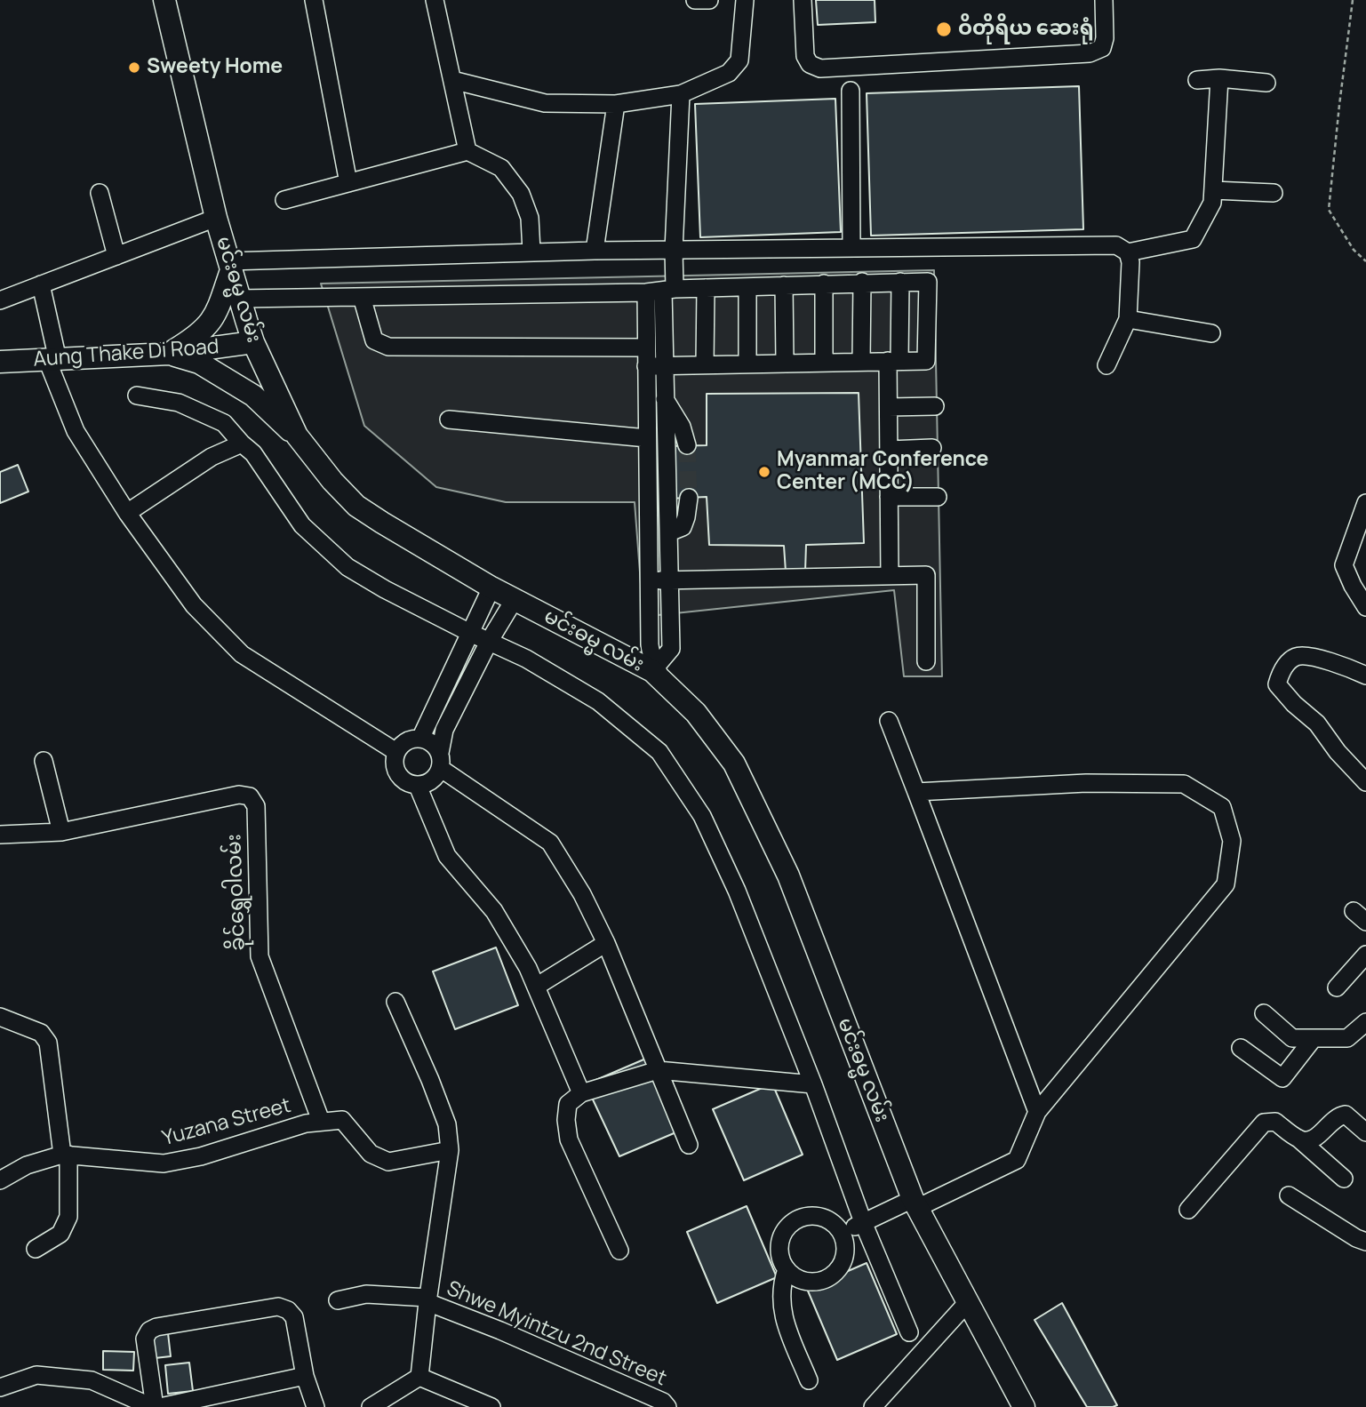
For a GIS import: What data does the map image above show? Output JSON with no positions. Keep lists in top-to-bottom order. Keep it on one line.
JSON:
{"streets":{"main road":["မင်းဓမ္မ လမ်း","Aung Thake Di Road"],"street":["ခိုင်ရွှေဝါလမ်း","Yuzana Street","Shwe Myintzu 2nd Street"]},"crossings":[["မင်းဓမ္မ လမ်း","Aung Thake Di Road"],["ခိုင်ရွှေဝါလမ်း","Yuzana Street"]],"places":["ဝိတိုရိယ ဆေးရုံ","Sweety Home","Myanmar Conference Center (MCC)"]}
